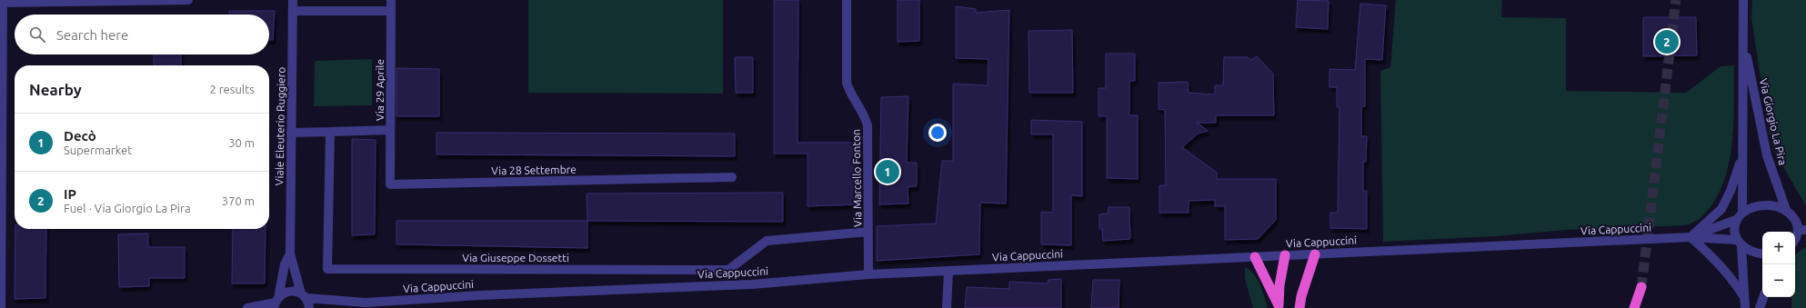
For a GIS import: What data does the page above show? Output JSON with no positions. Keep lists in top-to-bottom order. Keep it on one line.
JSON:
{"streets":{"street":["Via 29 Aprile","Via Giorgio La Pira","Viale Eleuterio Ruggiero","Via 28 Settembre","Via Marcello Fonton","Via Cappuccini","Via Giuseppe Dossetti"]},"crossings":[["Via 29 Aprile","Via 28 Settembre"],["Via 29 Aprile","Via Giuseppe Dossetti"],["Via Giorgio La Pira","Via Cappuccini"],["Viale Eleuterio Ruggiero","Via Cappuccini"],["Via Marcello Fonton","Via Cappuccini"],["Via Marcello Fonton","Via Giuseppe Dossetti"]],"page":{"search":"Search here","pins":["2","1"],"heading":["Nearby","2 results"],"list":[{"mark":"1","name":"Decò","note":"Supermarket","value":"30 m"},{"mark":"2","name":"IP","note":"Fuel · Via Giorgio La Pira","value":"370 m"}],"map_buttons":["+","−"]}}
